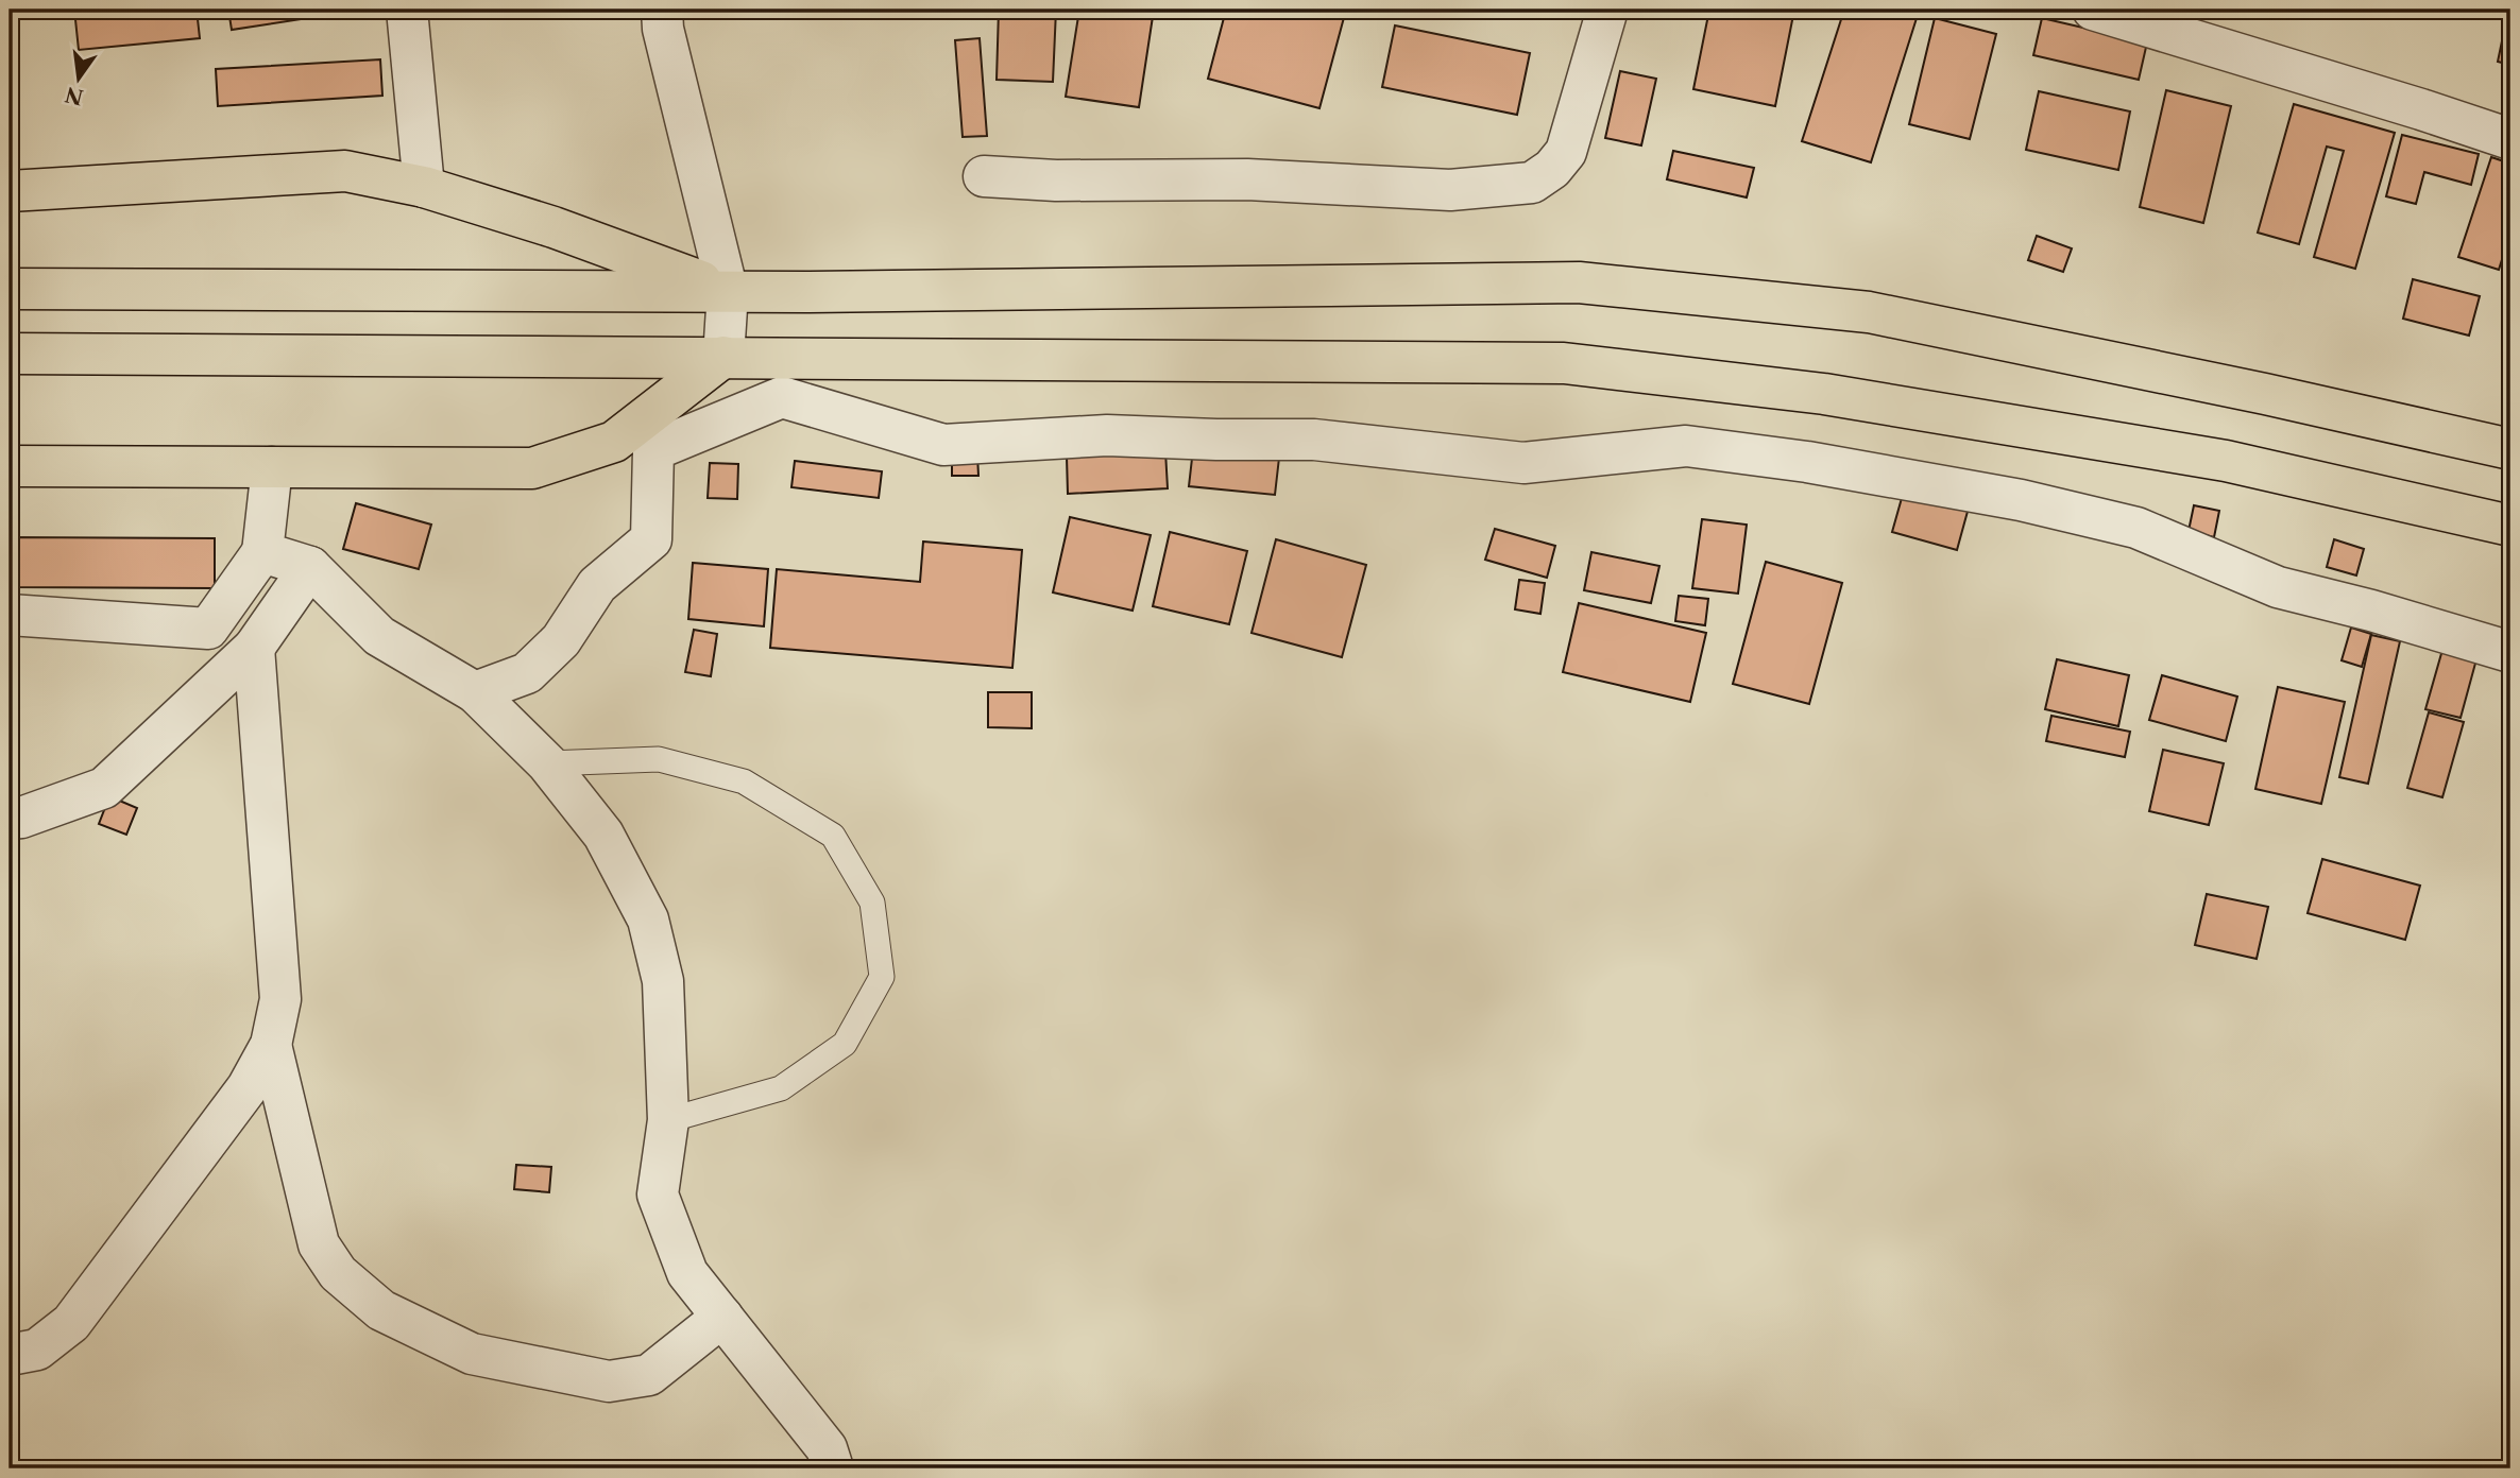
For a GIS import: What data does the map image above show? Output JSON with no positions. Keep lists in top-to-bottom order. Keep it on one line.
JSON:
{"north":"bottom"}
